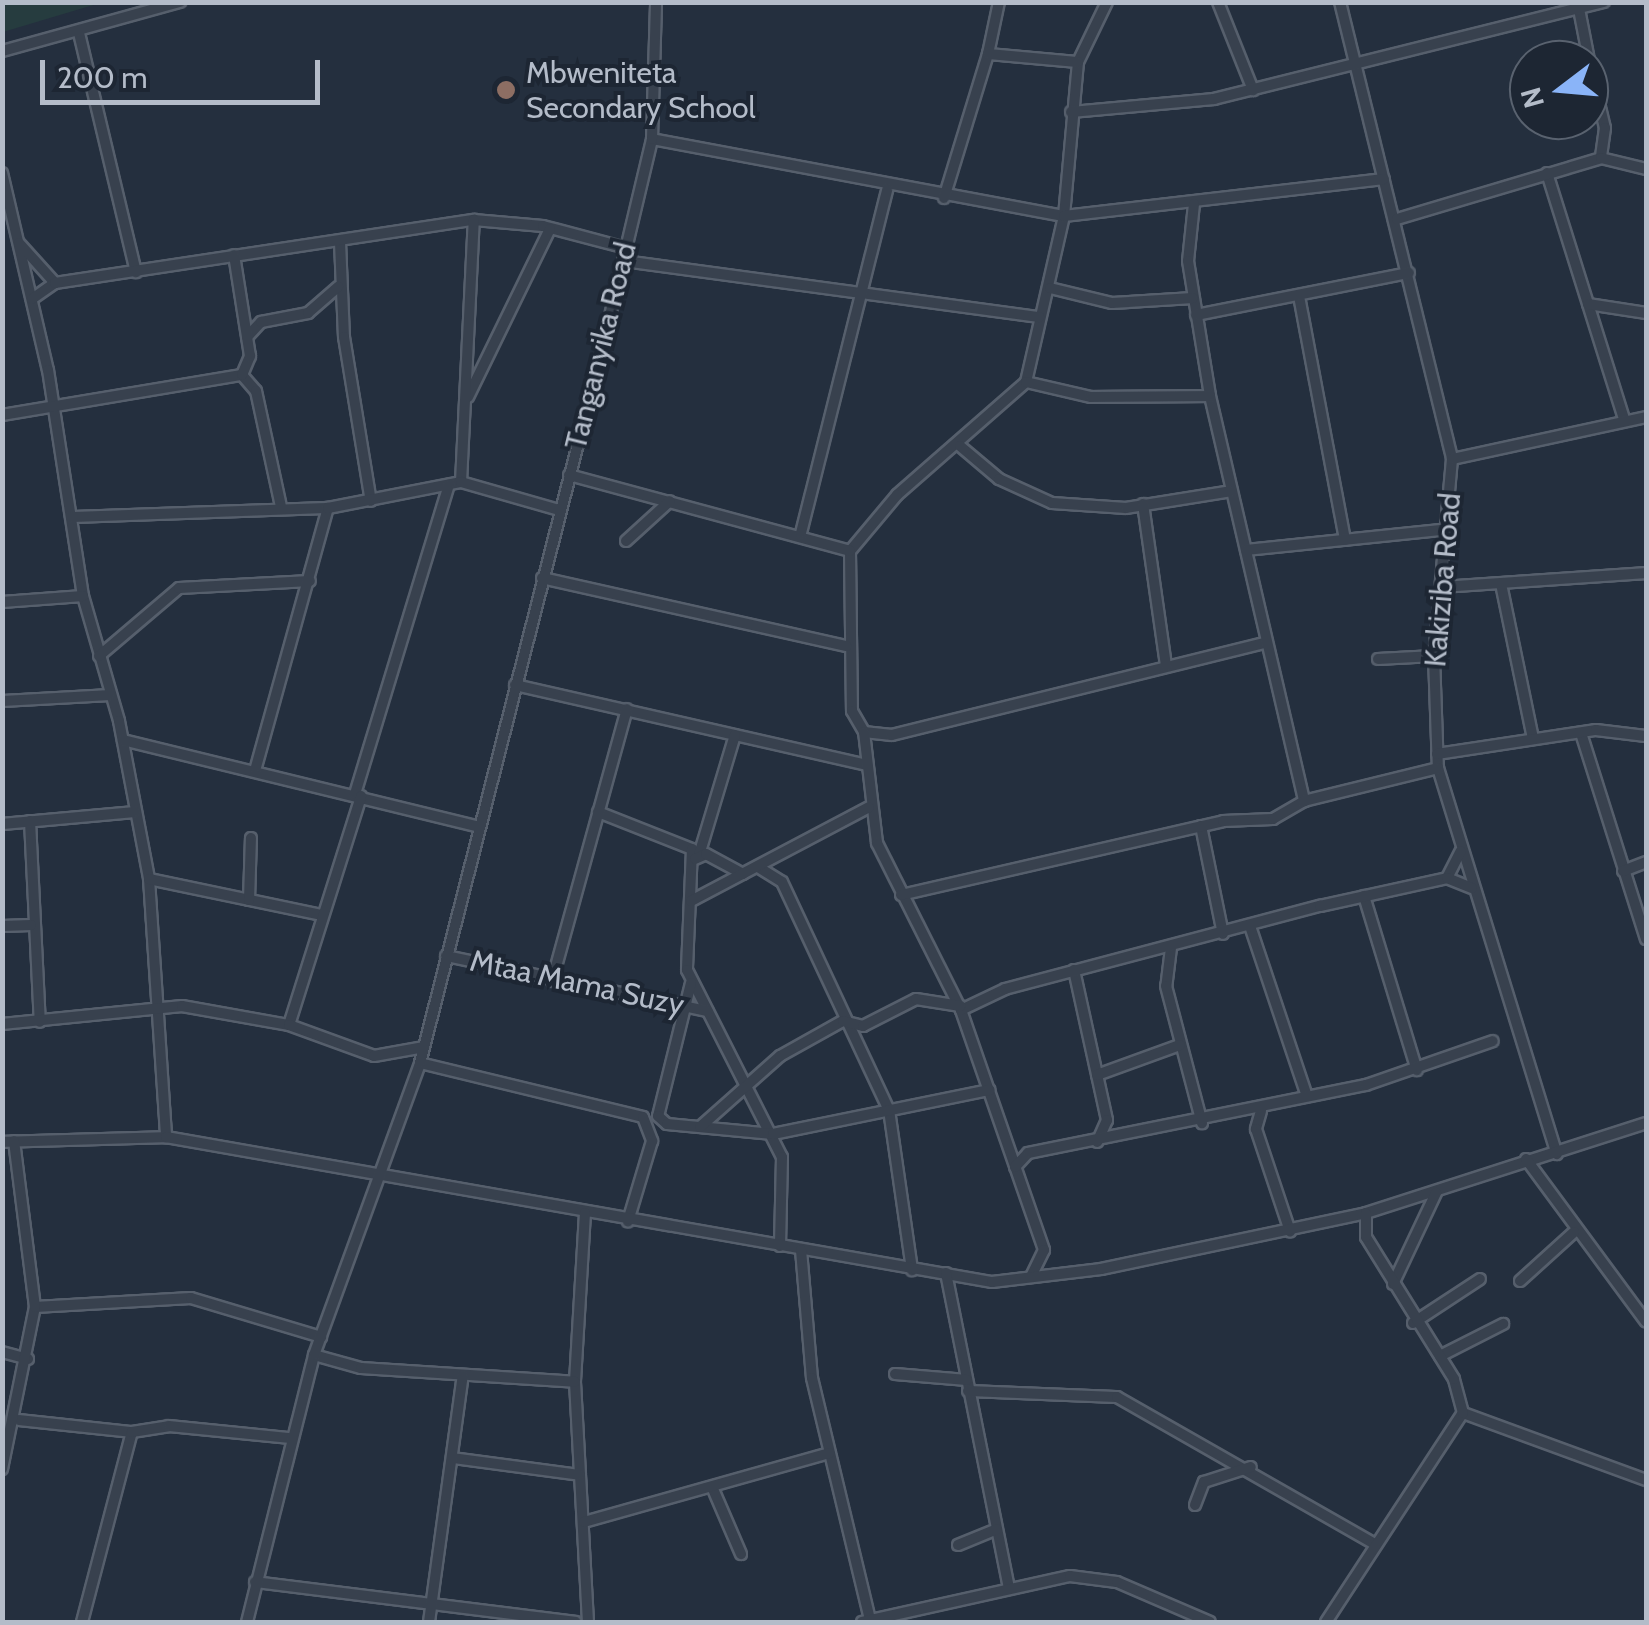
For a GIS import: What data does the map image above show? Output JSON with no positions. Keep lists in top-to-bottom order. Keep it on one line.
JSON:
{"streets":{"street":["Tanganyika Road","Kakiziba Road","Mtaa Mama Suzy"]},"crossings":[["Tanganyika Road","Mtaa Mama Suzy"]],"places":["Mbweniteta Secondary School"],"scale_bar":"200 m","north":"left"}
